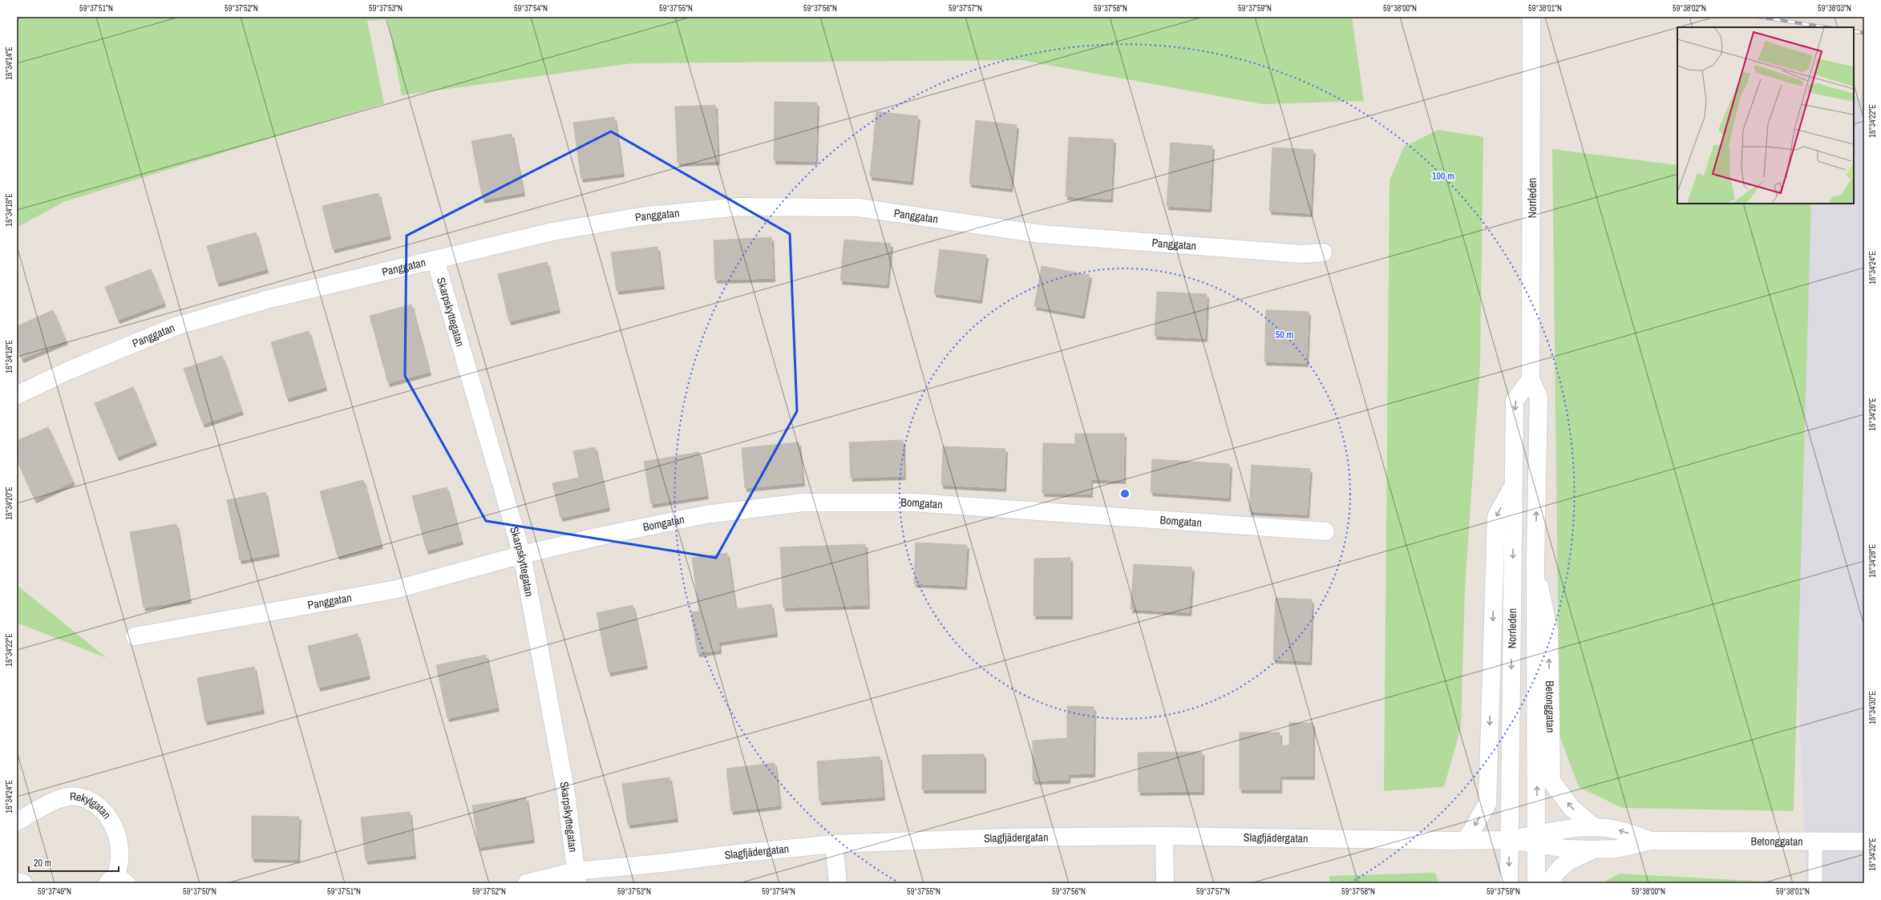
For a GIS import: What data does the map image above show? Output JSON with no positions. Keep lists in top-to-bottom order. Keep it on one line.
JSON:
{"streets":{"street":["Norrleden","Panggatan","Skarpskyttegatan","Bomgatan","Betonggatan","Rekylgatan","Slagfjädergatan"]},"crossings":[["Norrleden","Betonggatan"],["Norrleden","Slagfjädergatan"],["Panggatan","Skarpskyttegatan"],["Panggatan","Bomgatan"],["Skarpskyttegatan","Bomgatan"],["Skarpskyttegatan","Slagfjädergatan"],["Betonggatan","Slagfjädergatan"]],"one_way":["Betonggatan"],"scale_bar":"20 m","coordinates":["59°37'51\"N","59°37'52\"N","59°37'53\"N","59°37'54\"N","59°37'55\"N","59°37'56\"N","59°37'57\"N","59°37'58\"N","59°37'59\"N","59°38'00\"N","59°38'01\"N","59°38'02\"N","59°38'03\"N","16°34'14\"E","16°34'22\"E","16°34'16\"E","16°34'24\"E","16°34'18\"E","16°34'26\"E","16°34'20\"E","16°34'28\"E","16°34'30\"E","16°34'32\"E","59°37'49\"N","59°37'50\"N"],"rings":["100 m","50 m"]}
